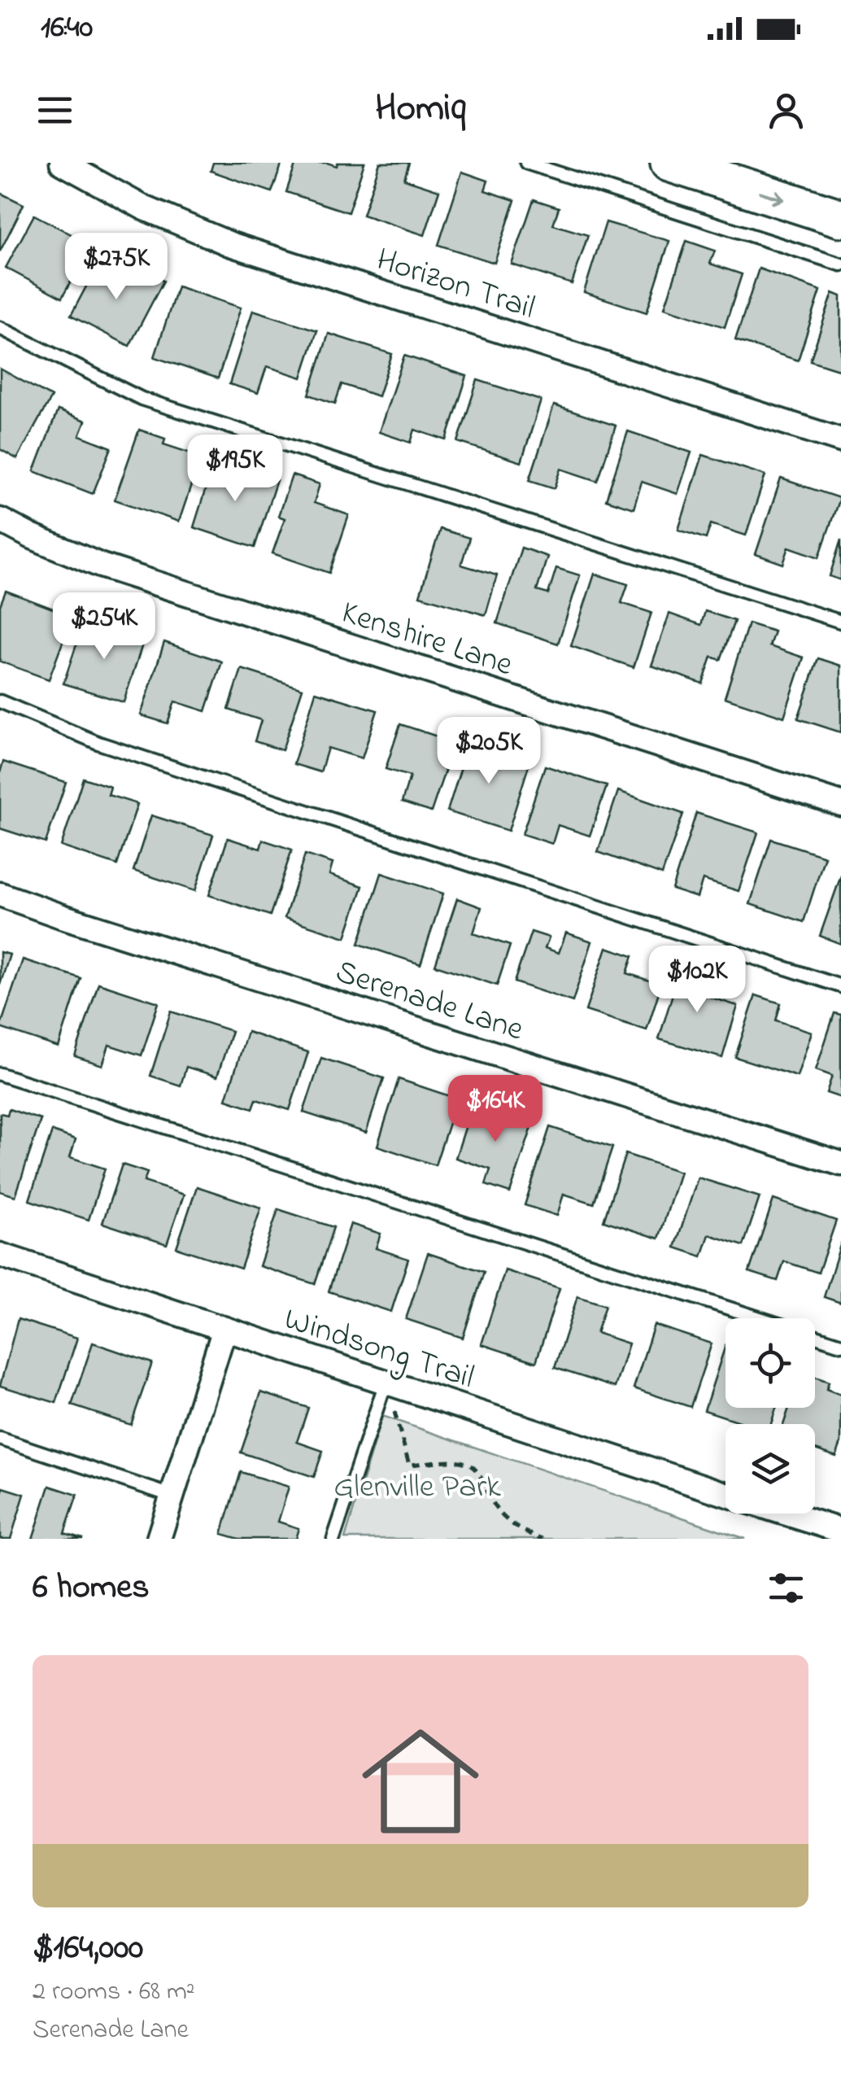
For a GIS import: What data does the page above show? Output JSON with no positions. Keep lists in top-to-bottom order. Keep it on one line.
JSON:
{"streets":{"street":["Horizon Trail","Kenshire Lane","Serenade Lane","Windsong Trail"]},"parks":["Glenville Park"],"page":{"status":"16:40","header":"Homiq","price":["$275K","$195K","$254K","$205K","$102K","$164K"],"heading":"6 homes","list":[{"name":"$164,000","note":"2 rooms · 68 m² · Serenade Lane"}]}}
